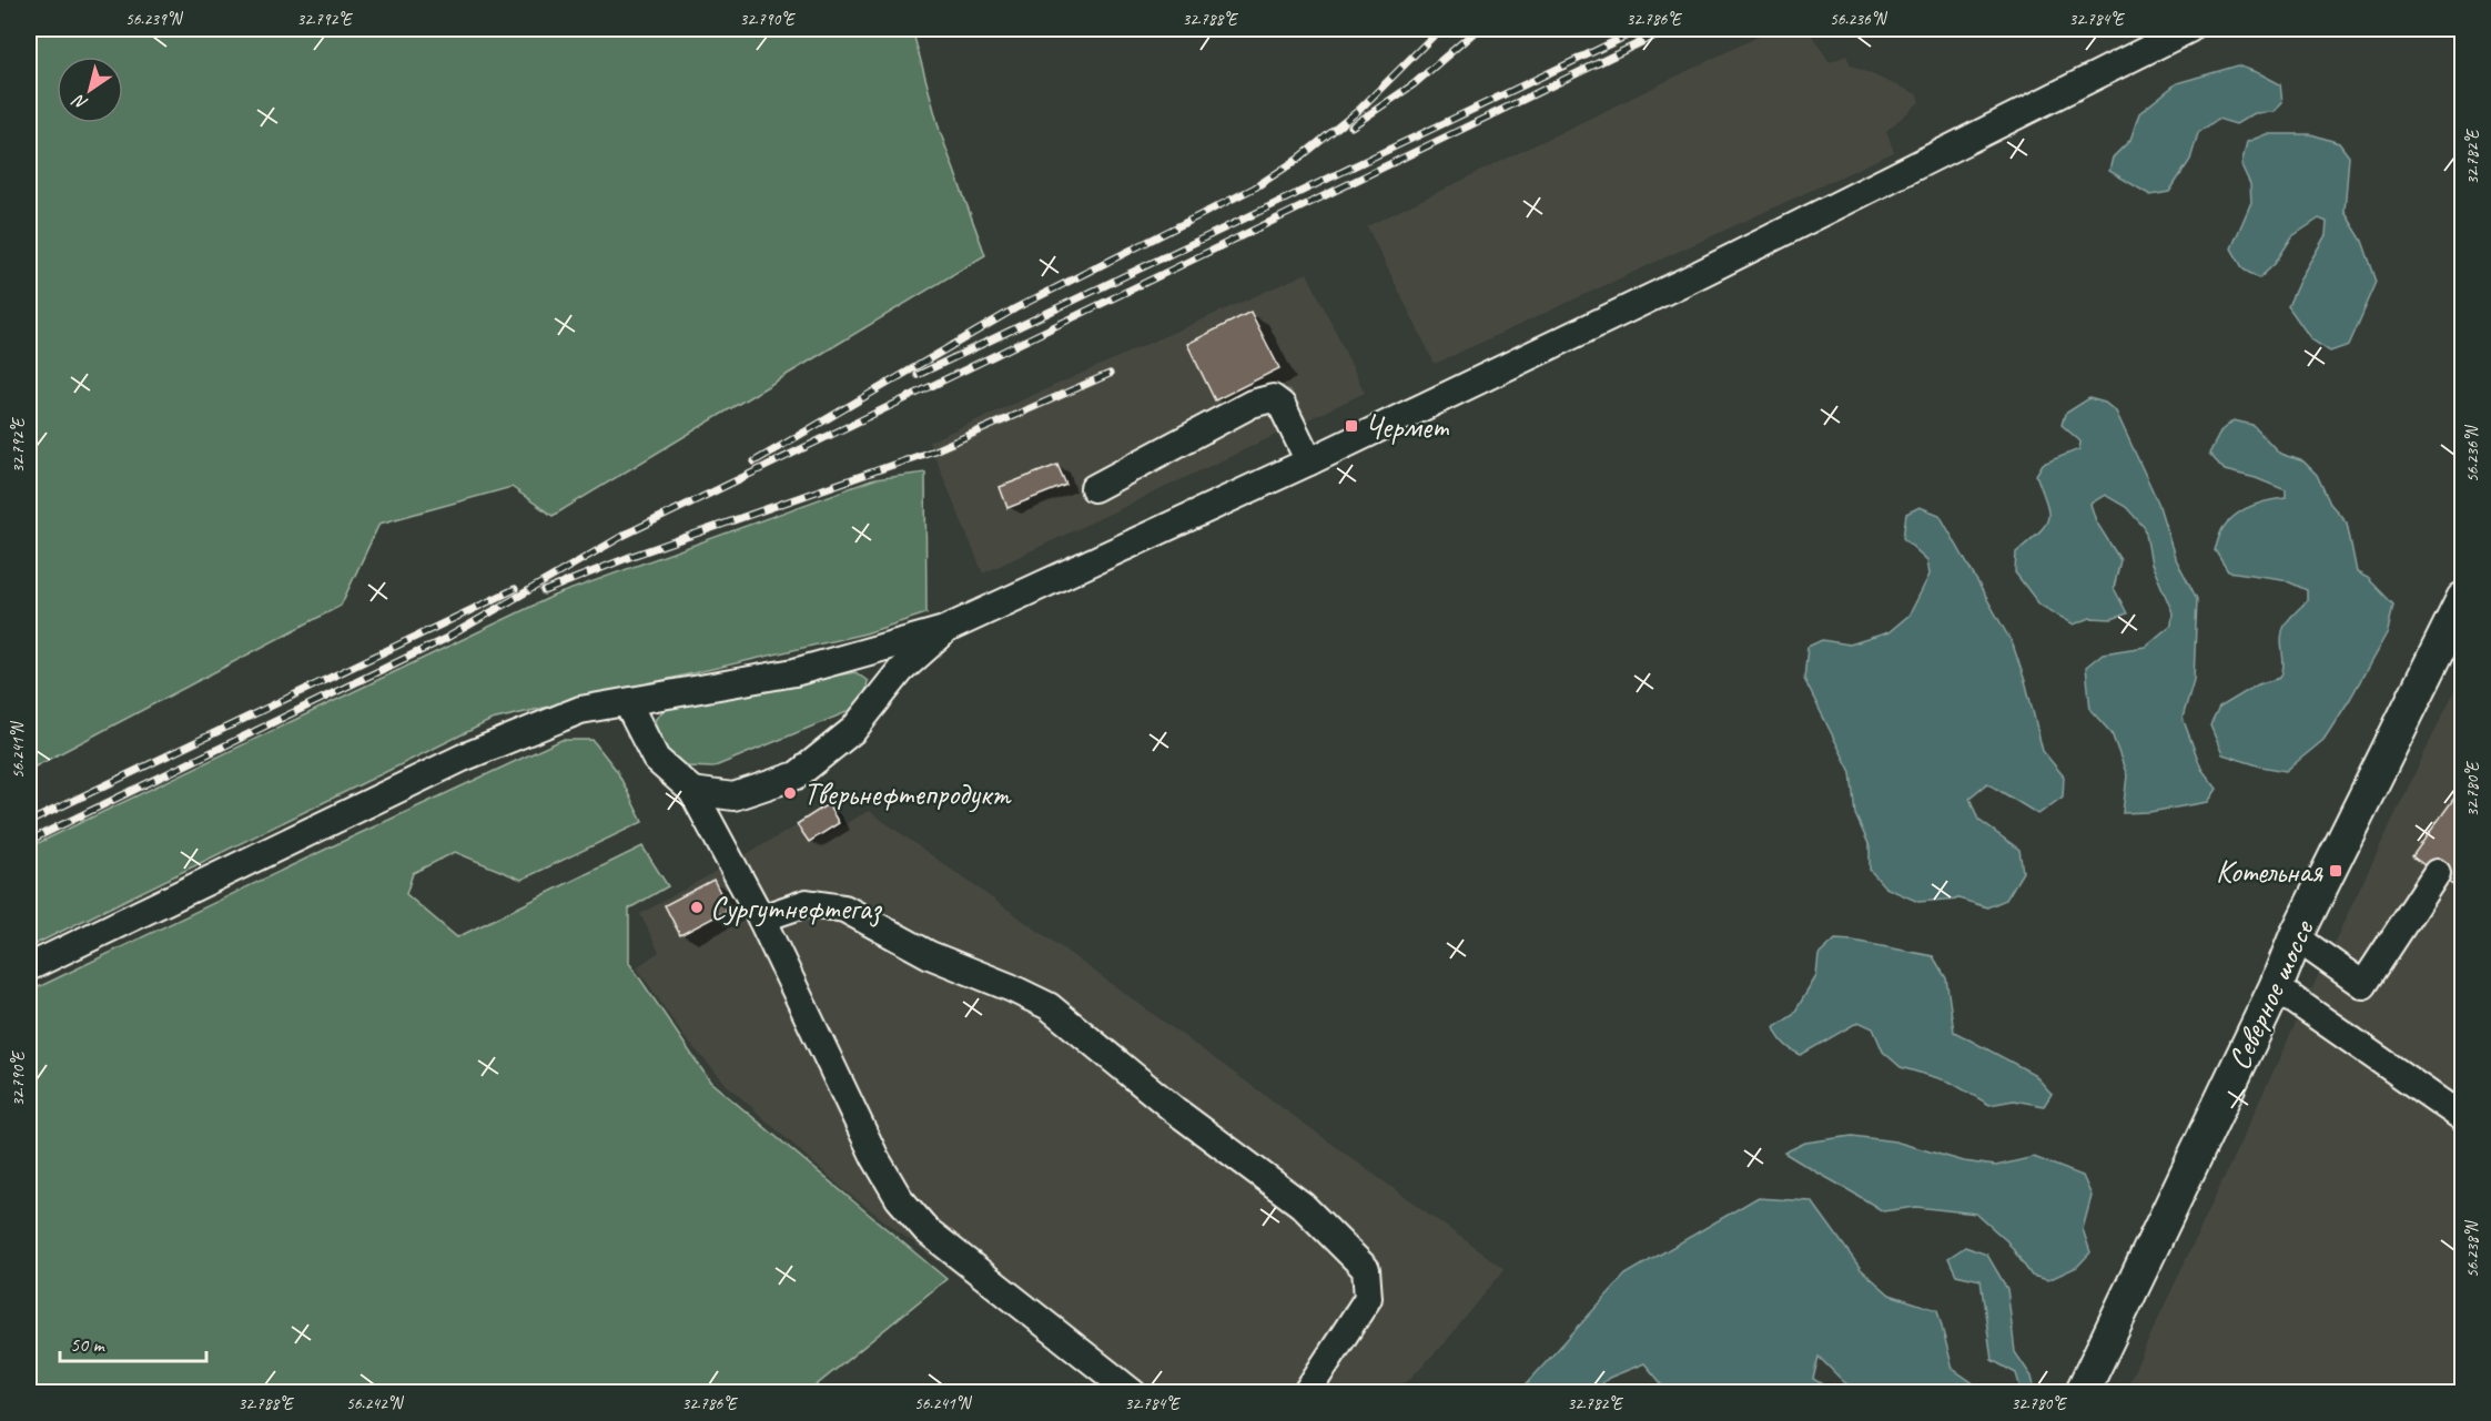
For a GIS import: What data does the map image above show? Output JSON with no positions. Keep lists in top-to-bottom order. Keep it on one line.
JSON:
{"streets":{"main road":["Северное шоссе"]},"places":{"transit":["Чермет","Котельная"],"other":["Тверьнефтепродукт","Сургутнефтегаз"]},"scale_bar":"50 m","north":"bottom left","coordinates":["56.239°N","32.792°E","32.790°E","32.788°E","32.786°E","56.236°N","32.784°E","32.782°E","56.241°N","32.780°E","56.238°N","56.242°N"]}
